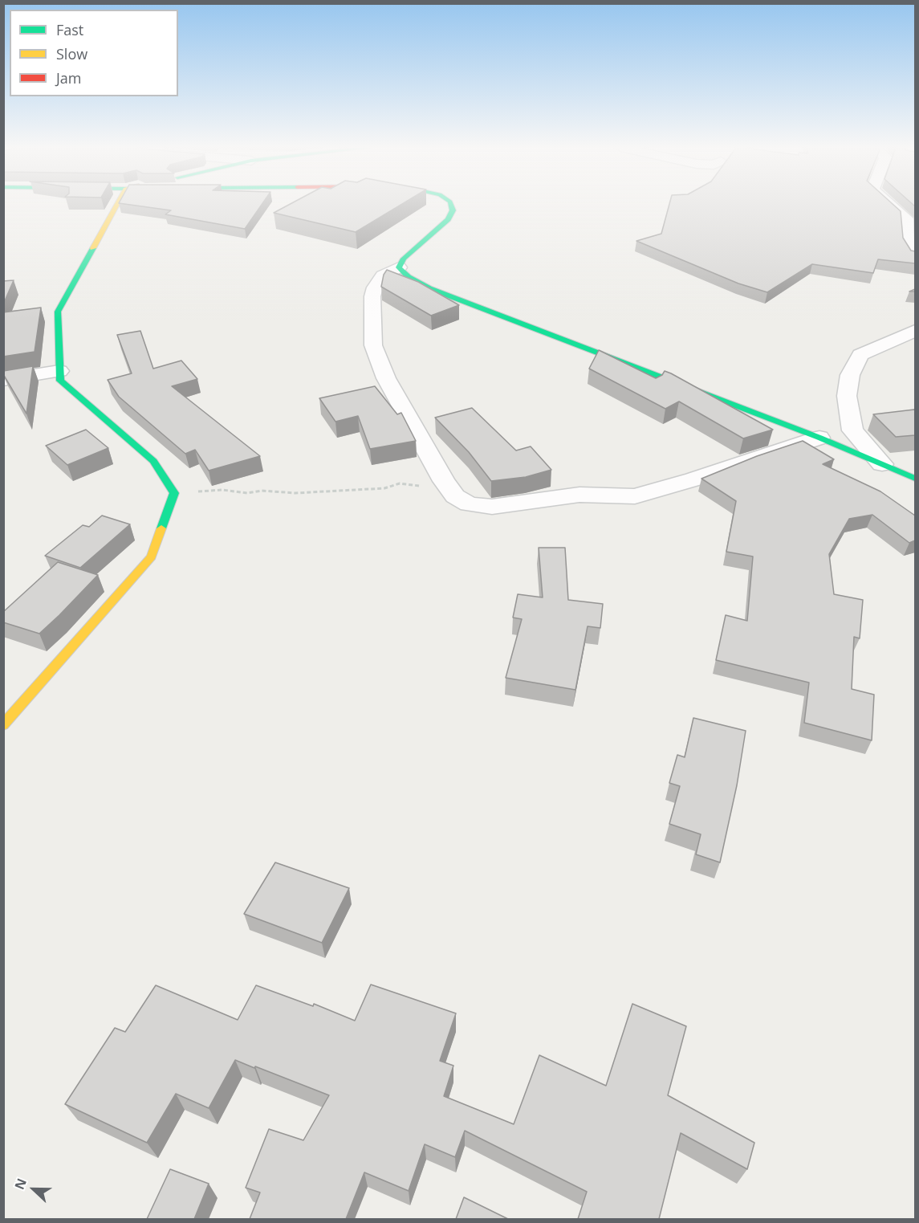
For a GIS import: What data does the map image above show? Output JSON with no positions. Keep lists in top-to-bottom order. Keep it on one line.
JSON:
{"legend":["Fast","Slow","Jam"],"north":"left"}
